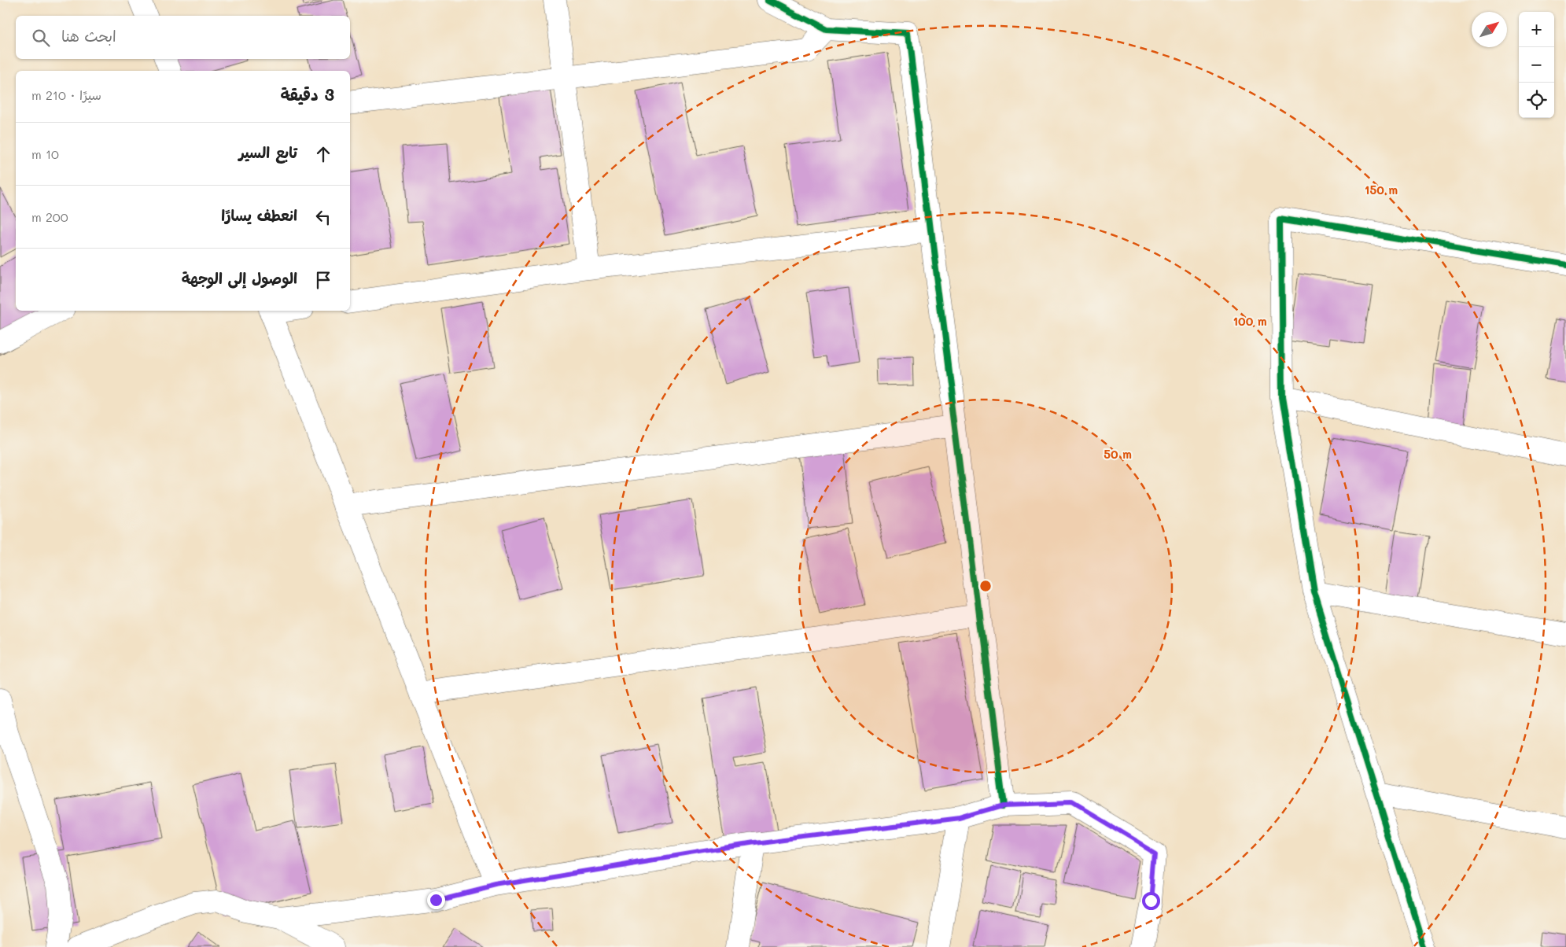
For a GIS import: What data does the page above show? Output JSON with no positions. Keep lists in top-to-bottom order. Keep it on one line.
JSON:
{"north":"top right","page":{"map_buttons":["+","−"],"search":"ابحث هنا","heading":["3 دقيقة","سيرًا · 210 m"],"list":[["تابع السير","10 m"],["انعطف يسارًا","200 m"],"الوصول إلى الوجهة"]},"rings":["150 m","100 m","50 m"]}
